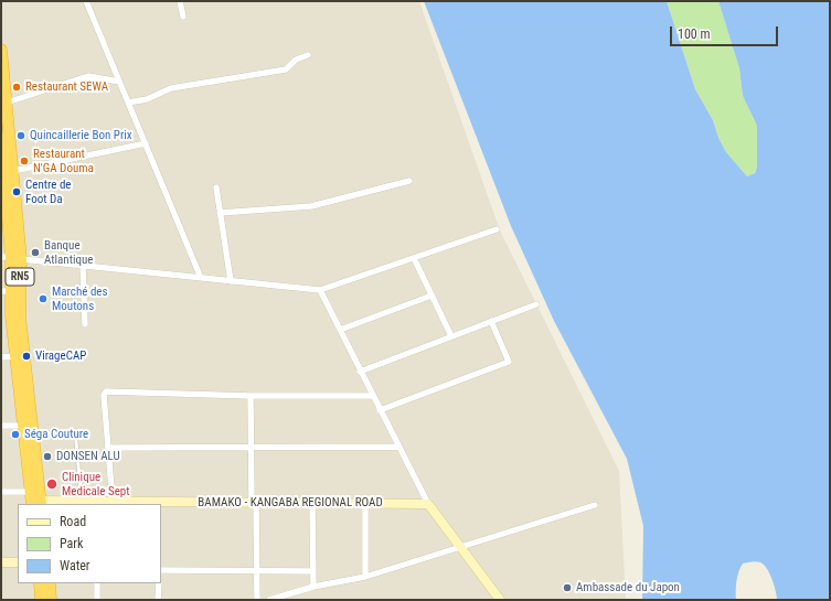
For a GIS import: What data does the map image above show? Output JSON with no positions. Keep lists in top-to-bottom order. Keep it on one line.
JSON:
{"streets":{"highway":["RN5"],"street":["BAMAKO - KANGABA REGIONAL ROAD"]},"crossings":[["RN5","BAMAKO - KANGABA REGIONAL ROAD"]],"places":["Restaurant SEWA","Quincaillerie Bon Prix","Restaurant N'GA Douma","Centre de Foot Da","Banque Atlantique","Marché des Moutons","VirageCAP","Séga Couture","DONSEN ALU","Clinique Medicale Sept","Ambassade du Japon"],"legend":["Road","Park","Water"],"scale_bar":"100 m"}
